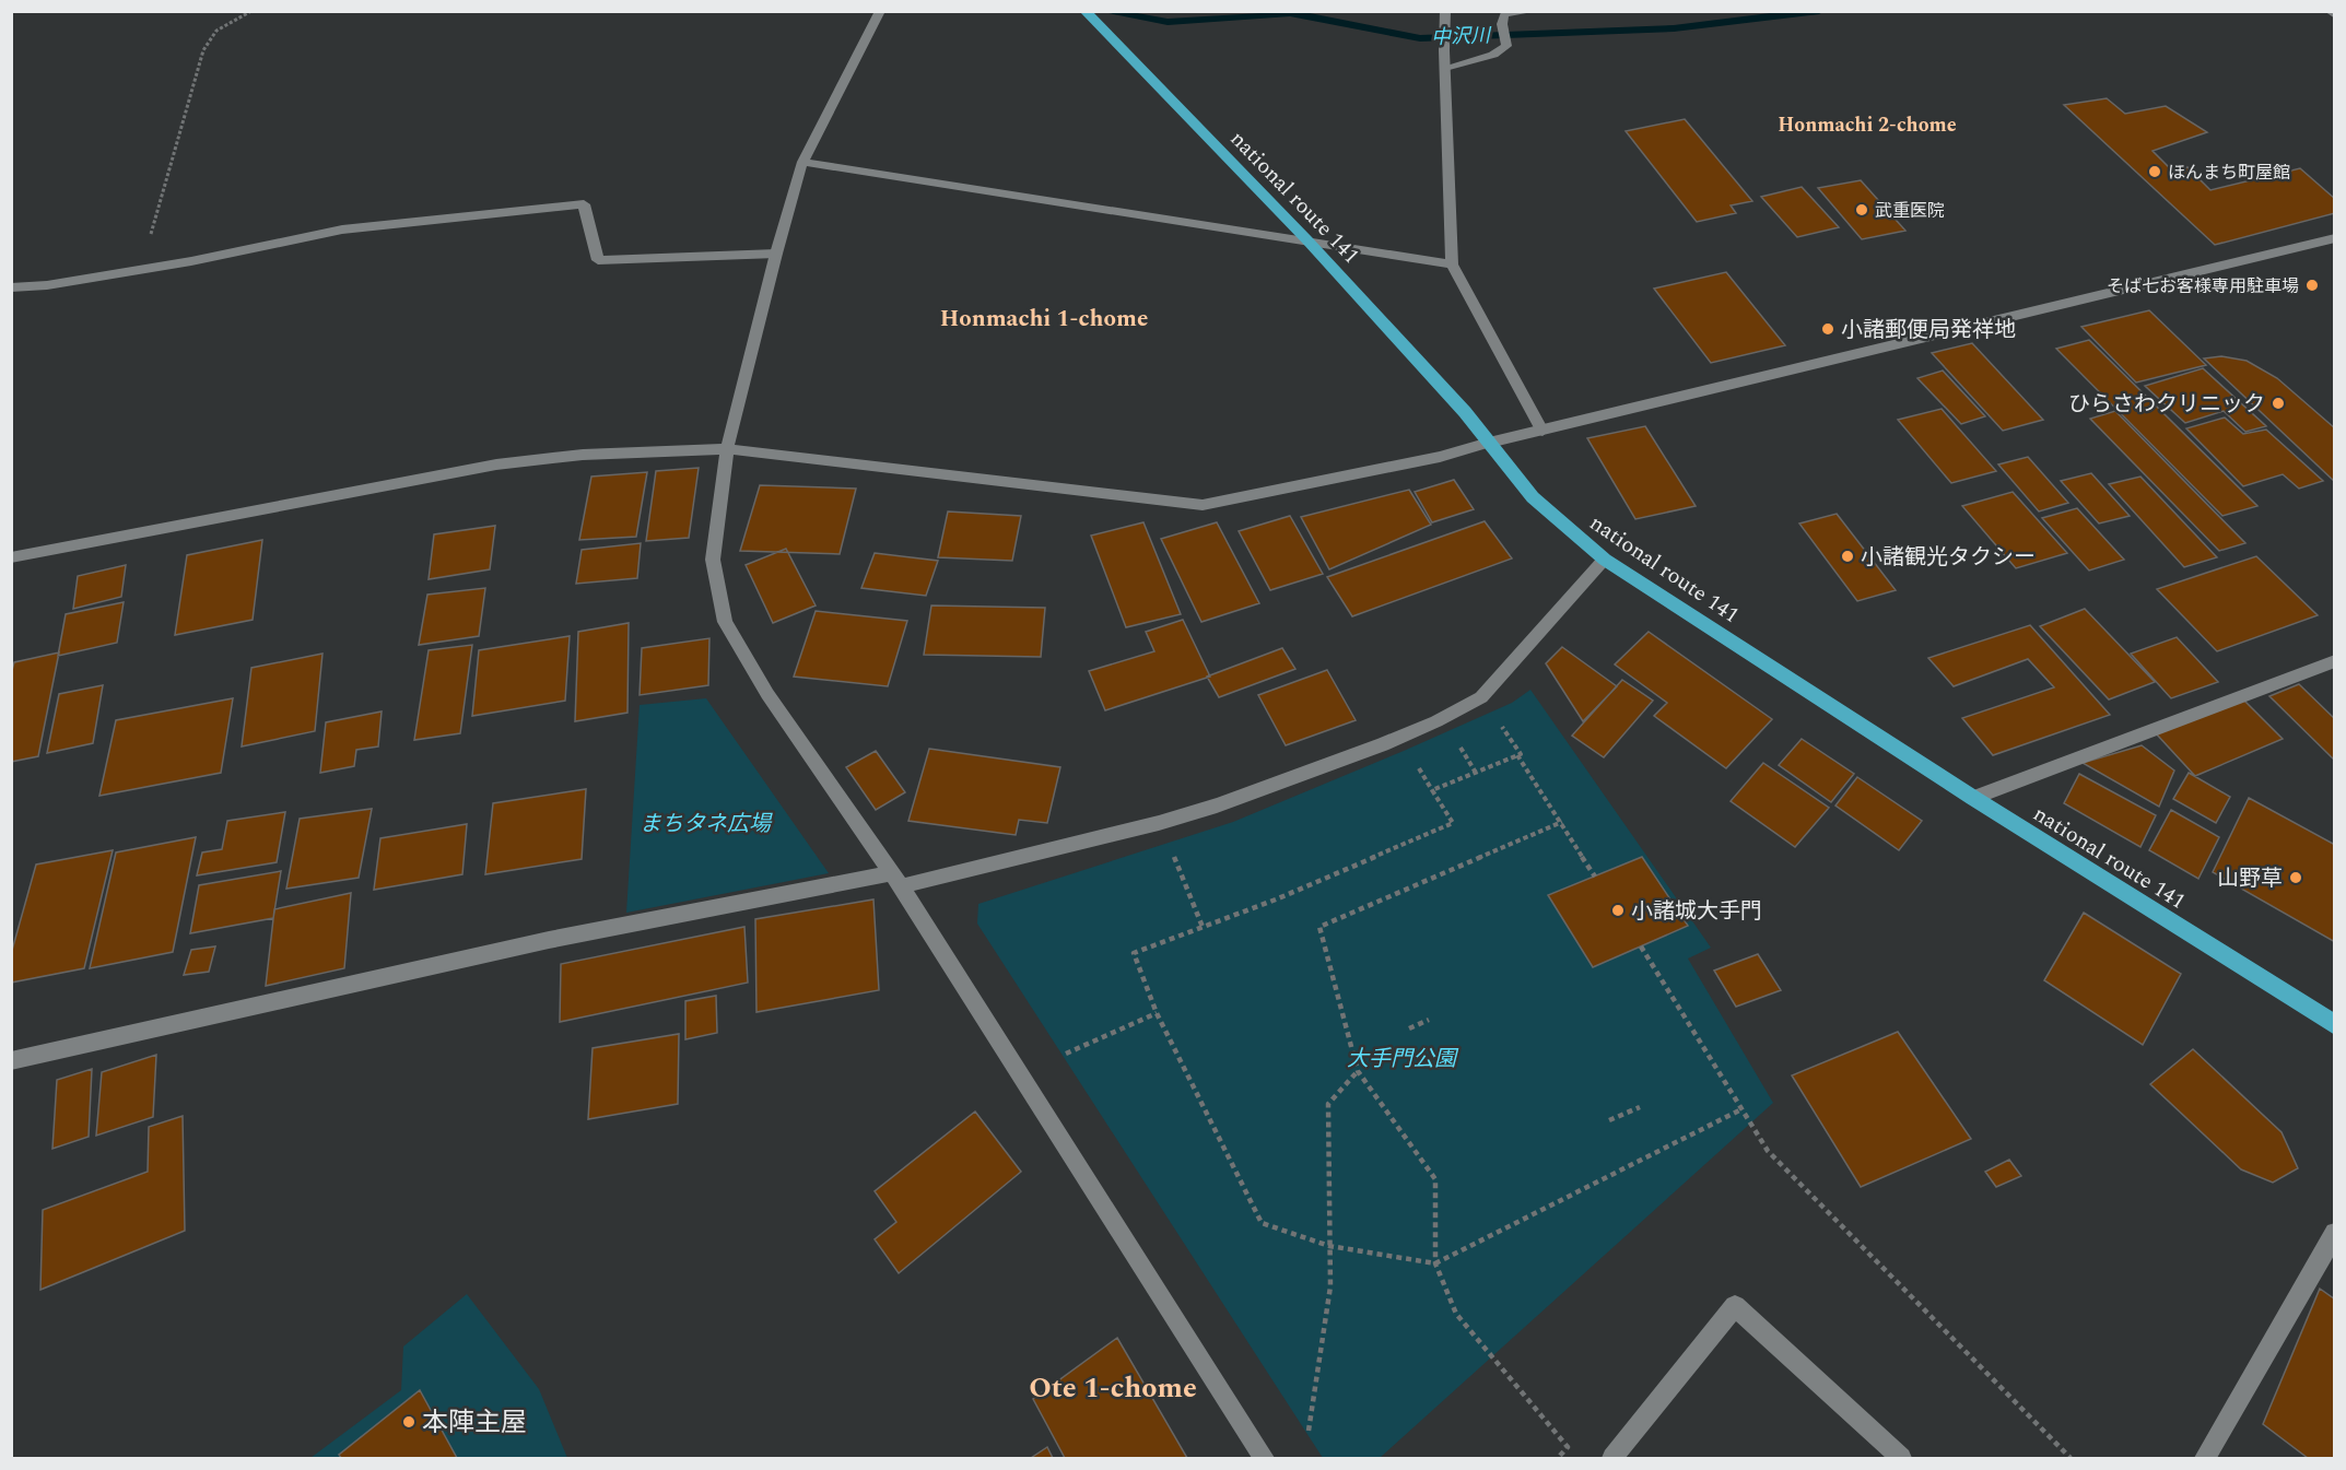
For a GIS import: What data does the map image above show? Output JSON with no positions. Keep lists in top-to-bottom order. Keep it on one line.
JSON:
{"streets":{"highway":["national route 141"]},"districts":["Honmachi 2-chome","Honmachi 1-chome","Ote 1-chome"],"water":["中沢川"],"parks":["まちタネ広場","大手門公園"],"places":["ほんまち町屋館","武重医院","そば七お客様専用駐車場","小諸郵便局発祥地","ひらさわクリニック","小諸観光タクシー","山野草","小諸城大手門","本陣主屋"]}
